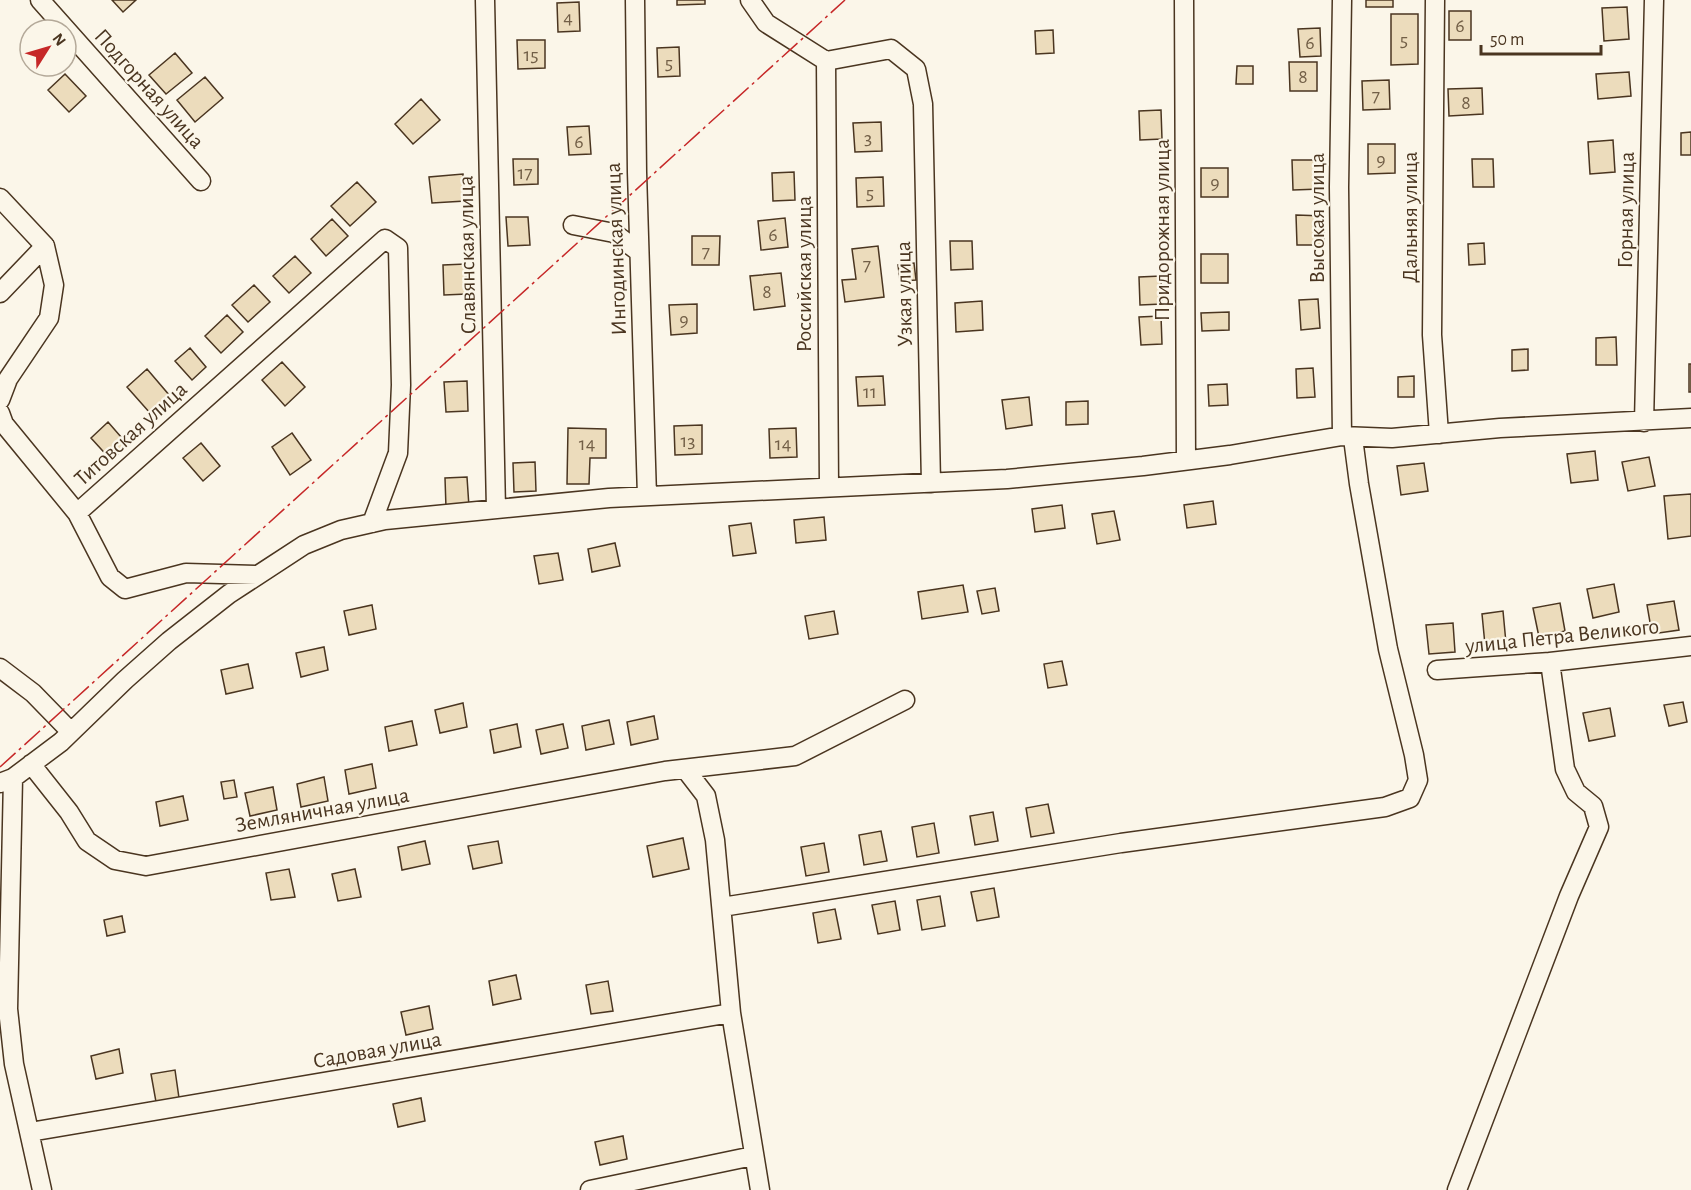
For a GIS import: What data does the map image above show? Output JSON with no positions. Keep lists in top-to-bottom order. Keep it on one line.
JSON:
{"streets":{"street":["Подгорная улица","Горная улица","Дальняя улица","Высокая улица","Придорожная улица","Ингодинская улица","Славянская улица","Российская улица","Узкая улица","Титовская улица","улица Петра Великого","Земляничная улица","Садовая улица"]},"crossings":[["Российская улица","Узкая улица"]],"house_numbers":["4","6","5","6","15","5","8","7","8","3","6","9","17","9","5","6","7","7","8","9","11","13","14","14"],"scale_bar":"50 m","north":"top right"}
